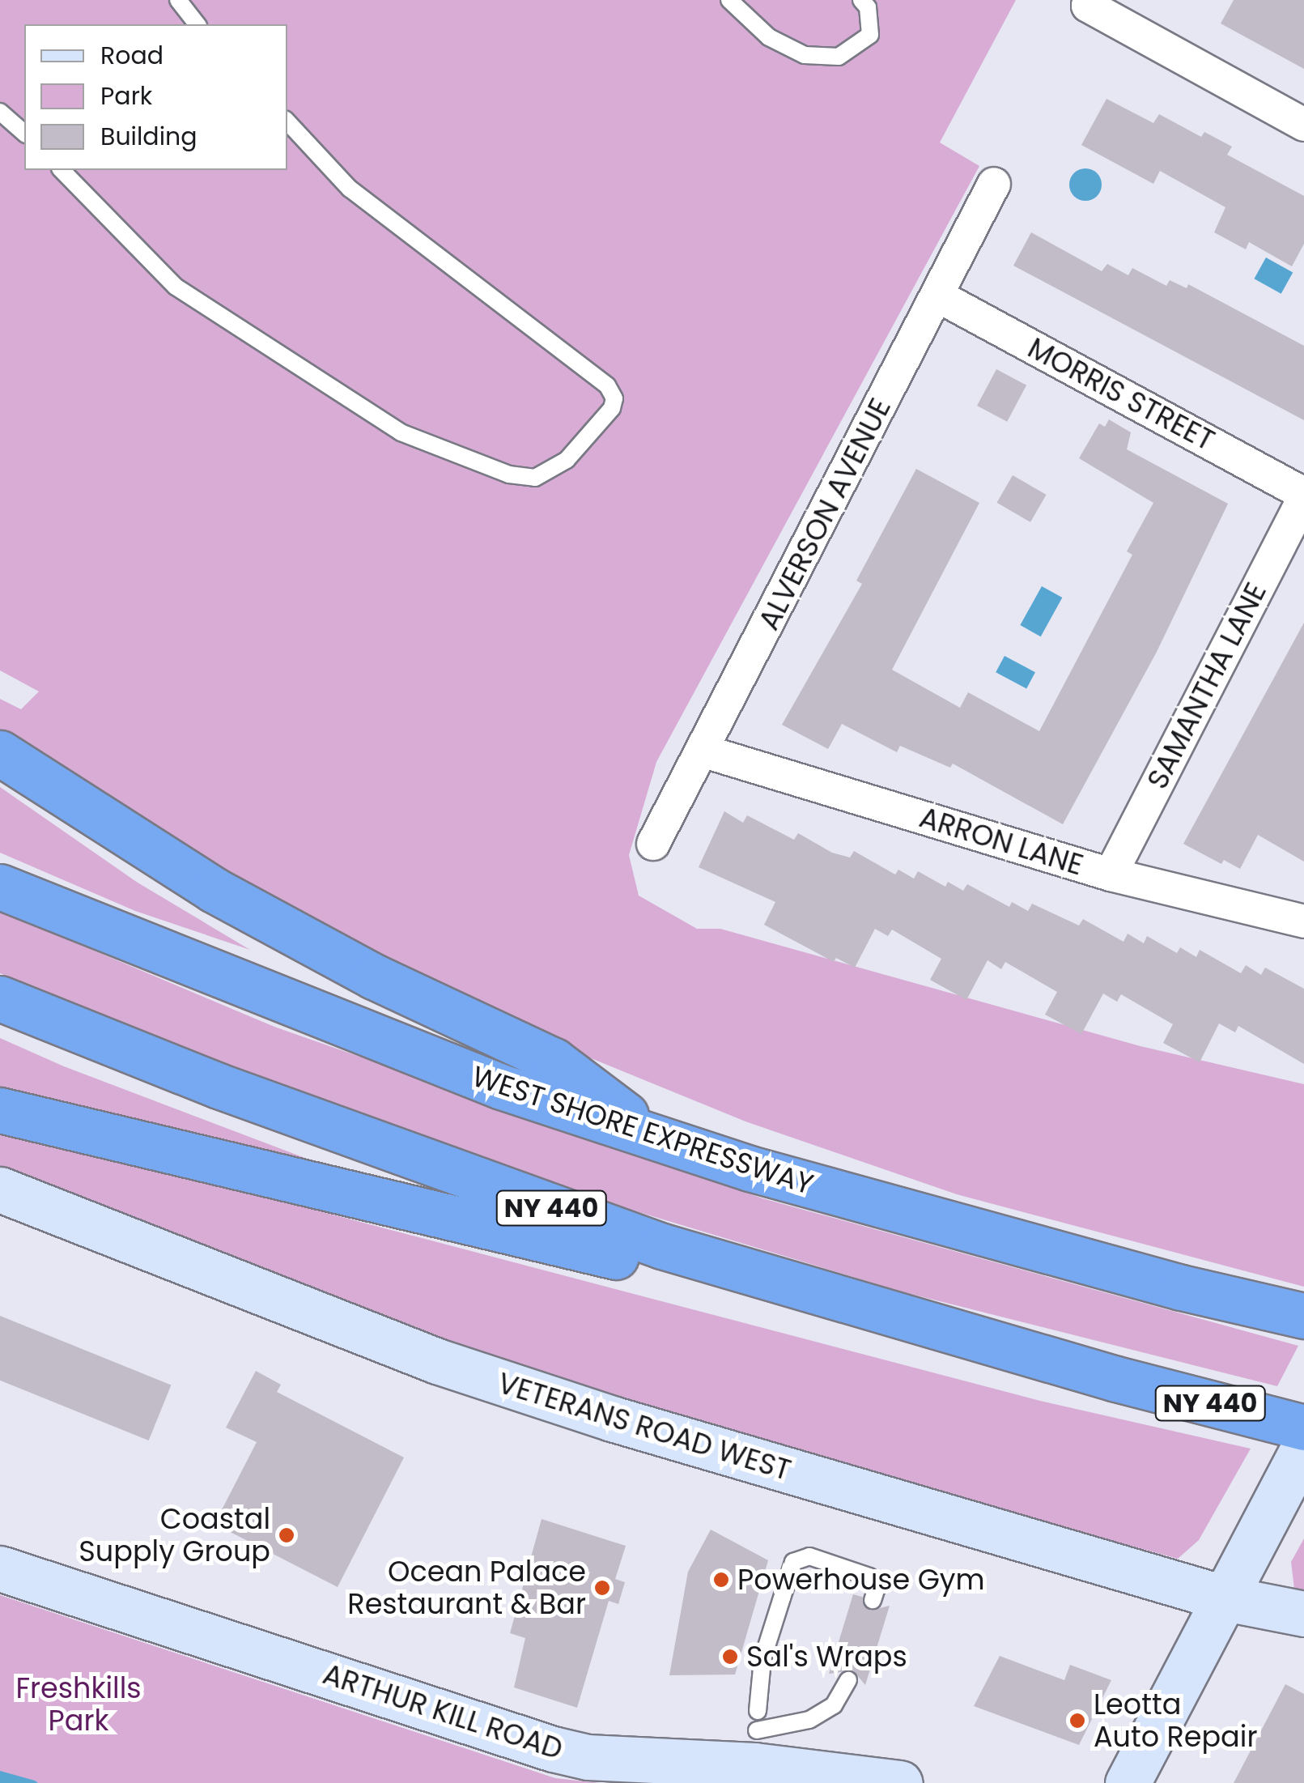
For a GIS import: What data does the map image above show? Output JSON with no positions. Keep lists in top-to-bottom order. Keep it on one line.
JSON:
{"streets":{"highway":["WEST SHORE EXPRESSWAY","NY 440"],"street":["MORRIS STREET","ALVERSON AVENUE","SAMANTHA LANE","ARRON LANE","VETERANS ROAD WEST","ARTHUR KILL ROAD"]},"crossings":[["MORRIS STREET","ALVERSON AVENUE"],["MORRIS STREET","SAMANTHA LANE"],["ALVERSON AVENUE","ARRON LANE"],["SAMANTHA LANE","ARRON LANE"]],"parks":["Freshkills Park"],"places":["Coastal Supply Group","Powerhouse Gym","Ocean Palace Restaurant & Bar","Sal's Wraps","Leotta Auto Repair"],"legend":["Road","Park","Building"]}
